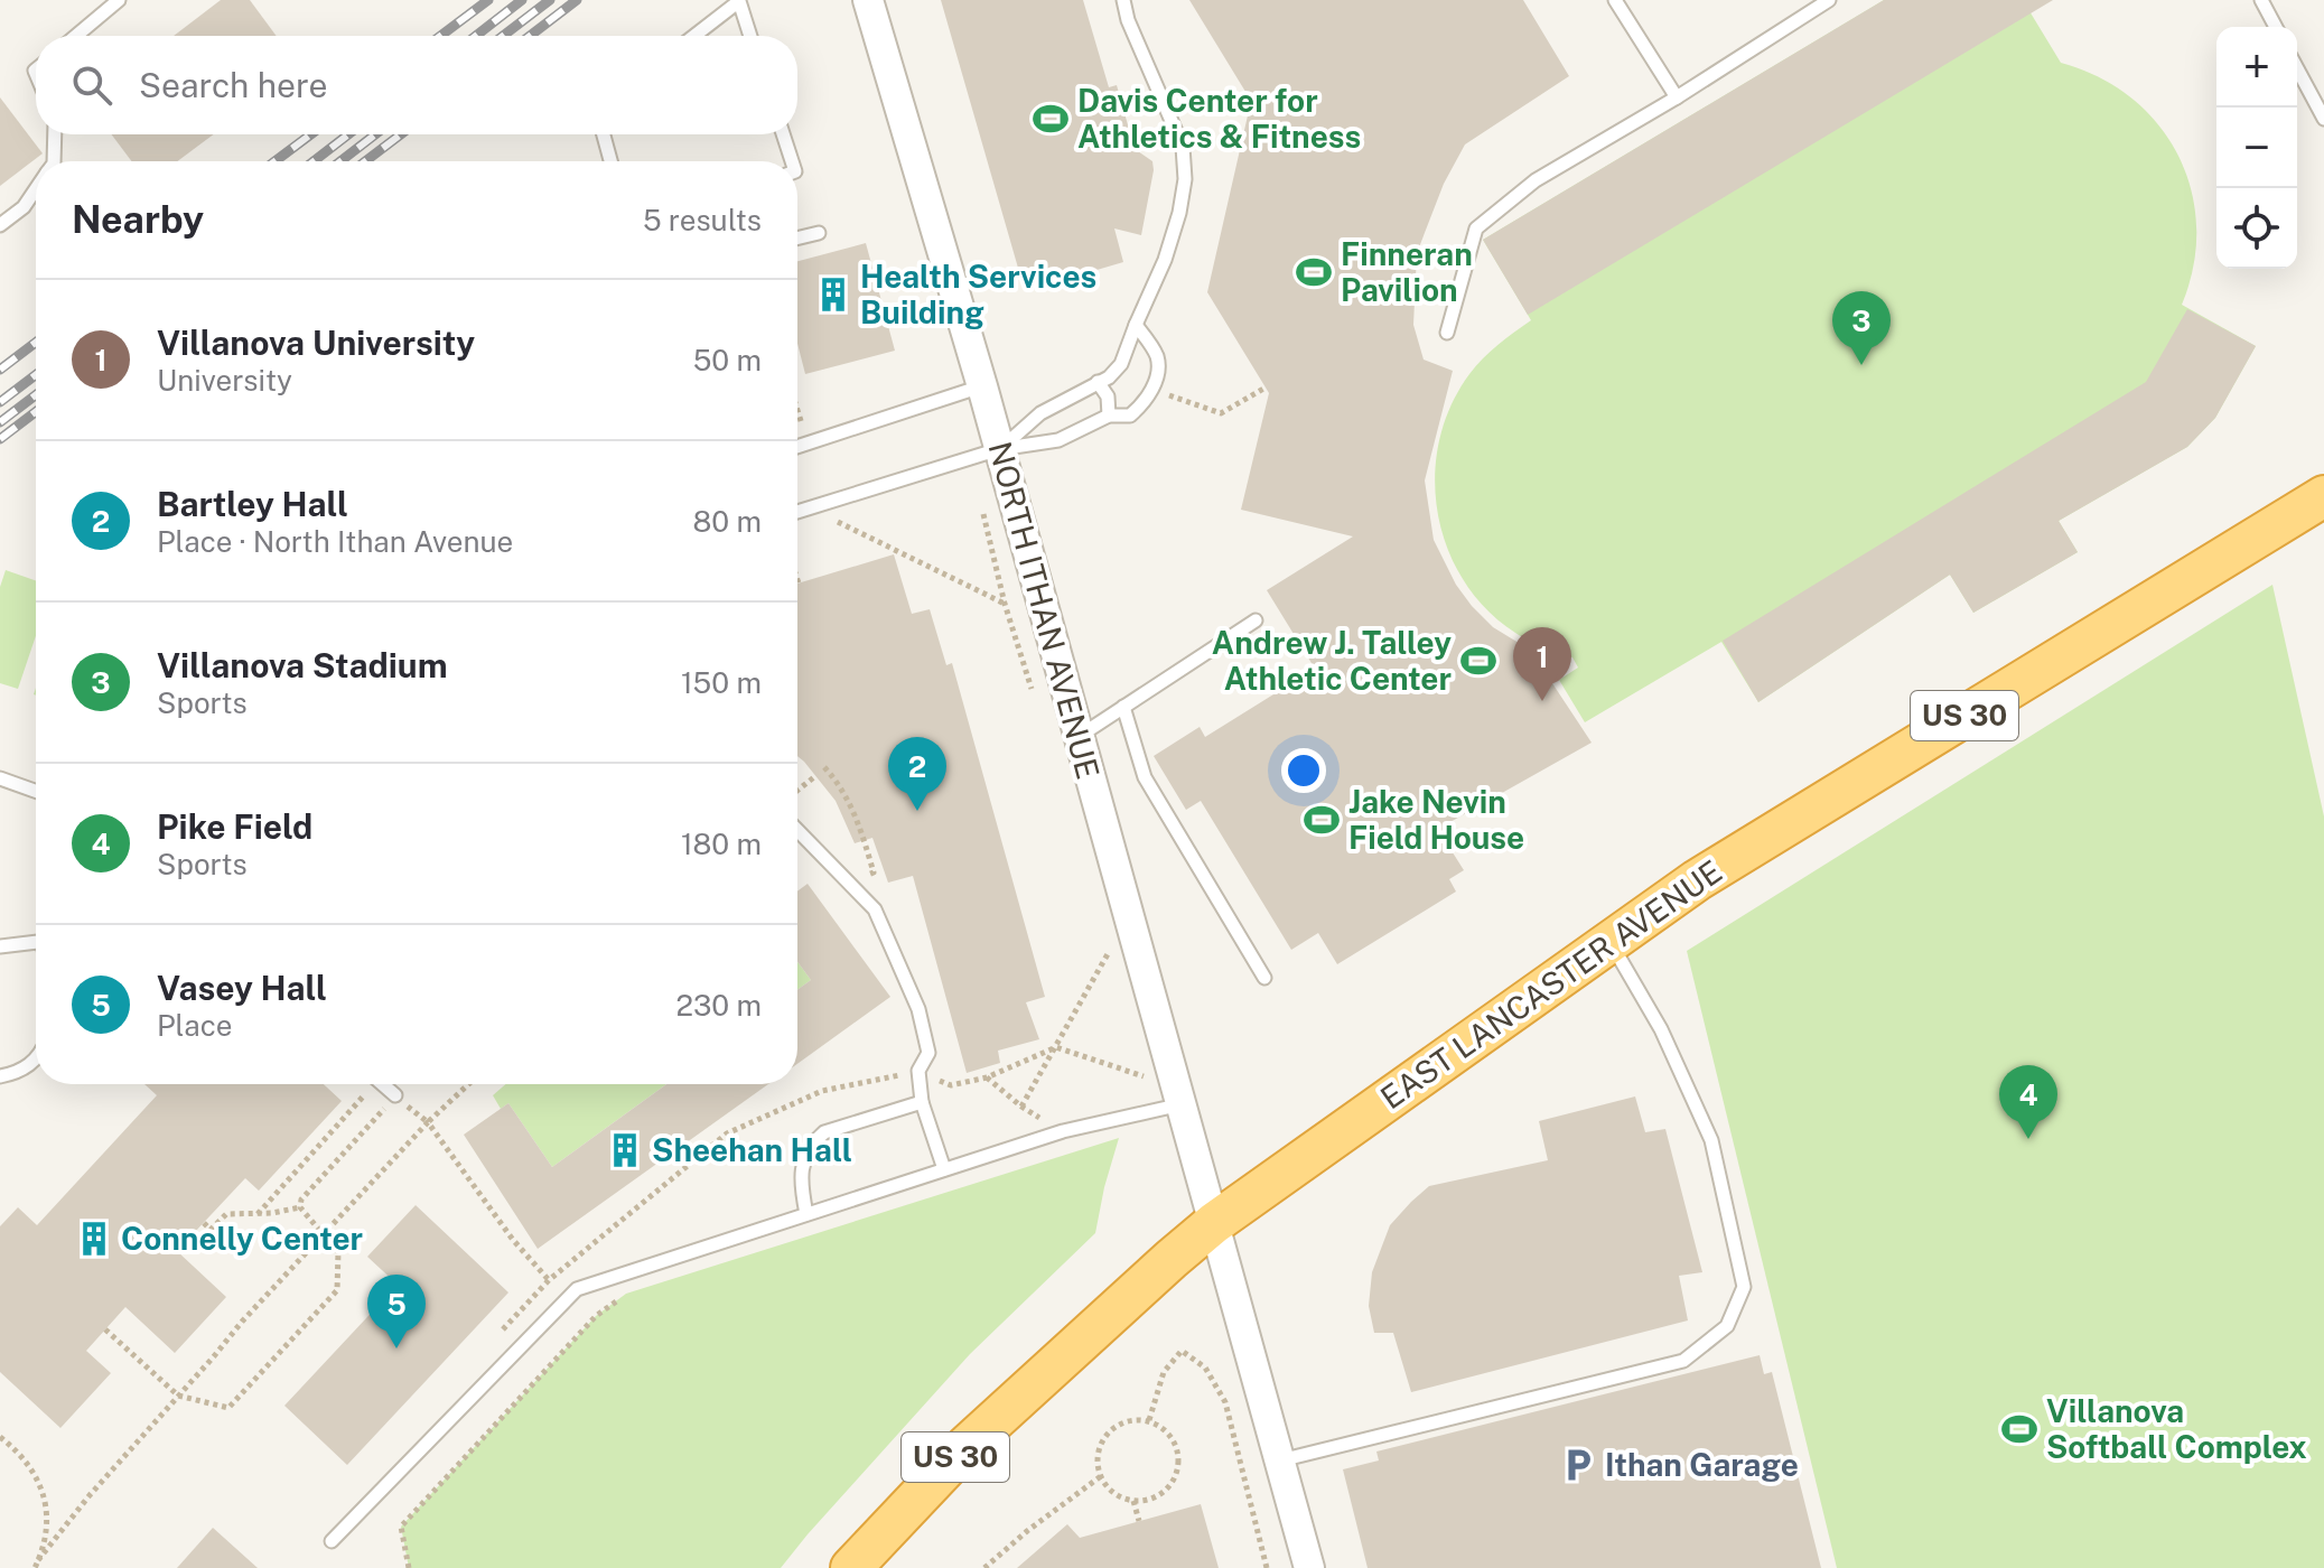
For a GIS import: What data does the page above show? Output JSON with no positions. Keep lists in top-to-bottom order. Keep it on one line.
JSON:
{"streets":{"highway":["US 30","EAST LANCASTER AVENUE"],"street":["NORTH ITHAN AVENUE"]},"crossings":[["NORTH ITHAN AVENUE","EAST LANCASTER AVENUE"]],"places":{"sports":["Davis Center for Athletics & Fitness","Finneran Pavilion","Andrew J. Talley Athletic Center","Jake Nevin Field House","Villanova Softball Complex"],"building":["Health Services Building","Sheehan Hall","Connelly Center"],"parking":["Ithan Garage"]},"page":{"map_buttons":["+","−"],"search":"Search here","heading":["Nearby","5 results"],"list":[{"mark":"1","name":"Villanova University","note":"University","value":"50 m"},{"mark":"2","name":"Bartley Hall","note":"Place · North Ithan Avenue","value":"80 m"},{"mark":"3","name":"Villanova Stadium","note":"Sports","value":"150 m"},{"mark":"4","name":"Pike Field","note":"Sports","value":"180 m"},{"mark":"5","name":"Vasey Hall","note":"Place","value":"230 m"}],"pins":["3","1","2","4","5"]}}
